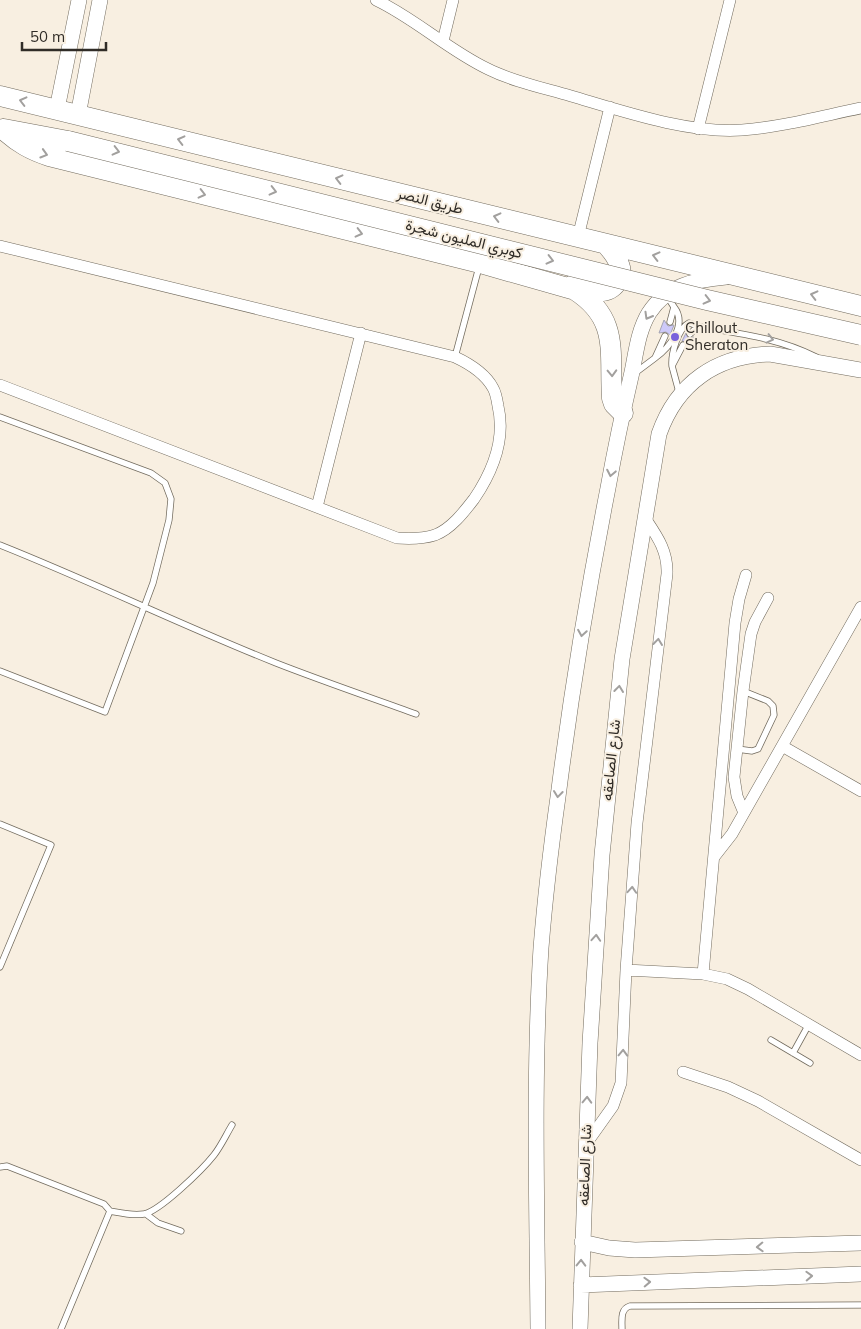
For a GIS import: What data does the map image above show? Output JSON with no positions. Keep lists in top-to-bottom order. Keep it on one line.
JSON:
{"streets":{"highway":["طريق النصر","كوبري المليون شجرة"],"street":["شارع الصاعقه"]},"places":["Chillout Sheraton"],"scale_bar":"50 m"}
